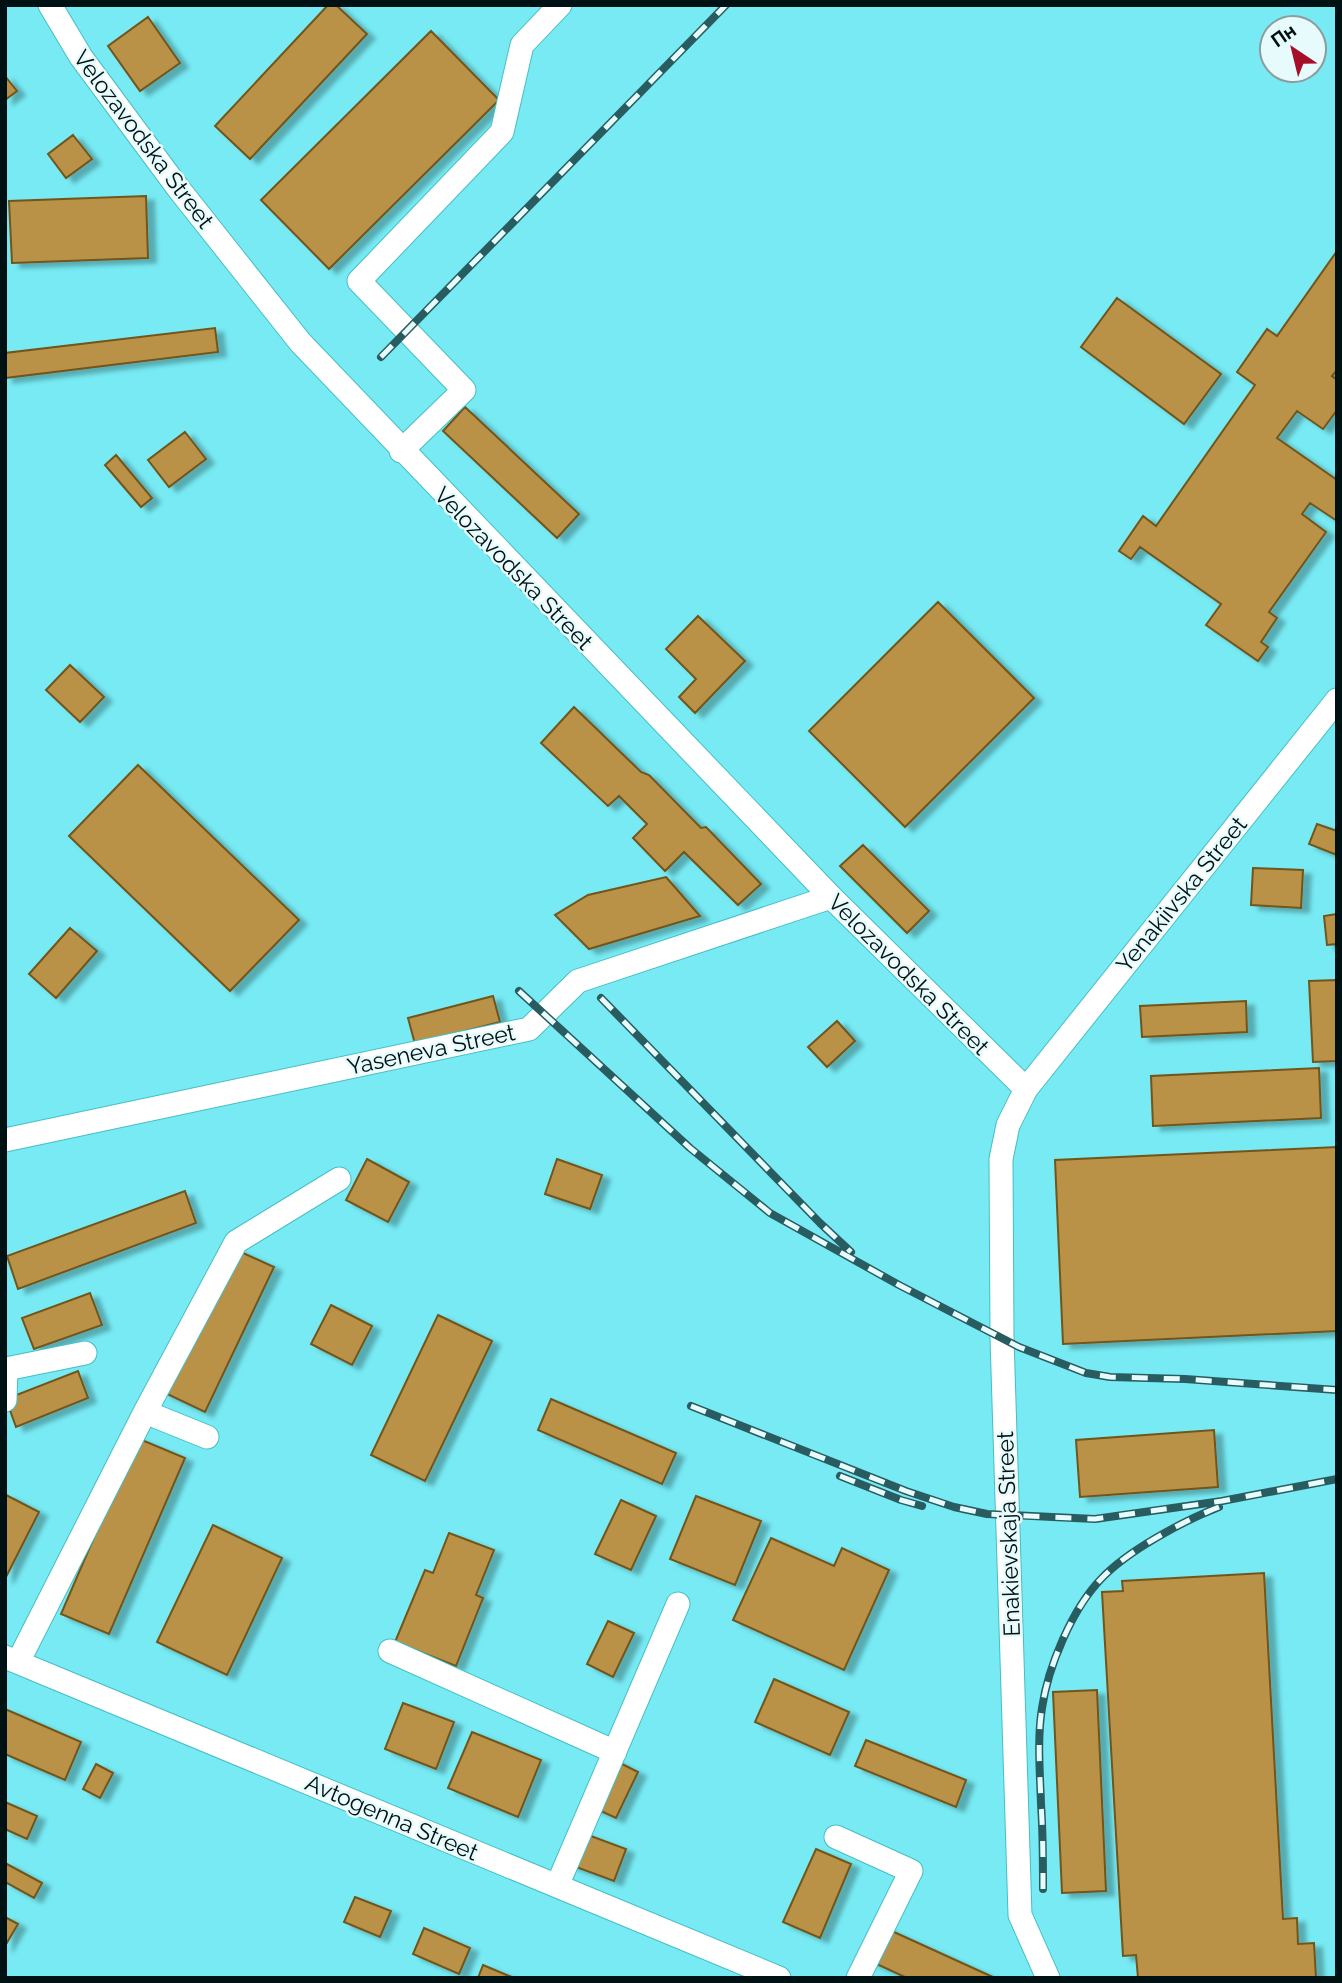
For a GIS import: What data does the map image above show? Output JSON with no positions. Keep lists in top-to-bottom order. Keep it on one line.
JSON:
{"streets":{"street":["Velozavodska Street","Yenakiivska Street","Yaseneva Street","Enakievskaja Street","Avtogenna Street"]},"crossings":[["Velozavodska Street","Yenakiivska Street"],["Velozavodska Street","Yaseneva Street"],["Velozavodska Street","Enakievskaja Street"],["Yenakiivska Street","Enakievskaja Street"]],"north":"top left"}
